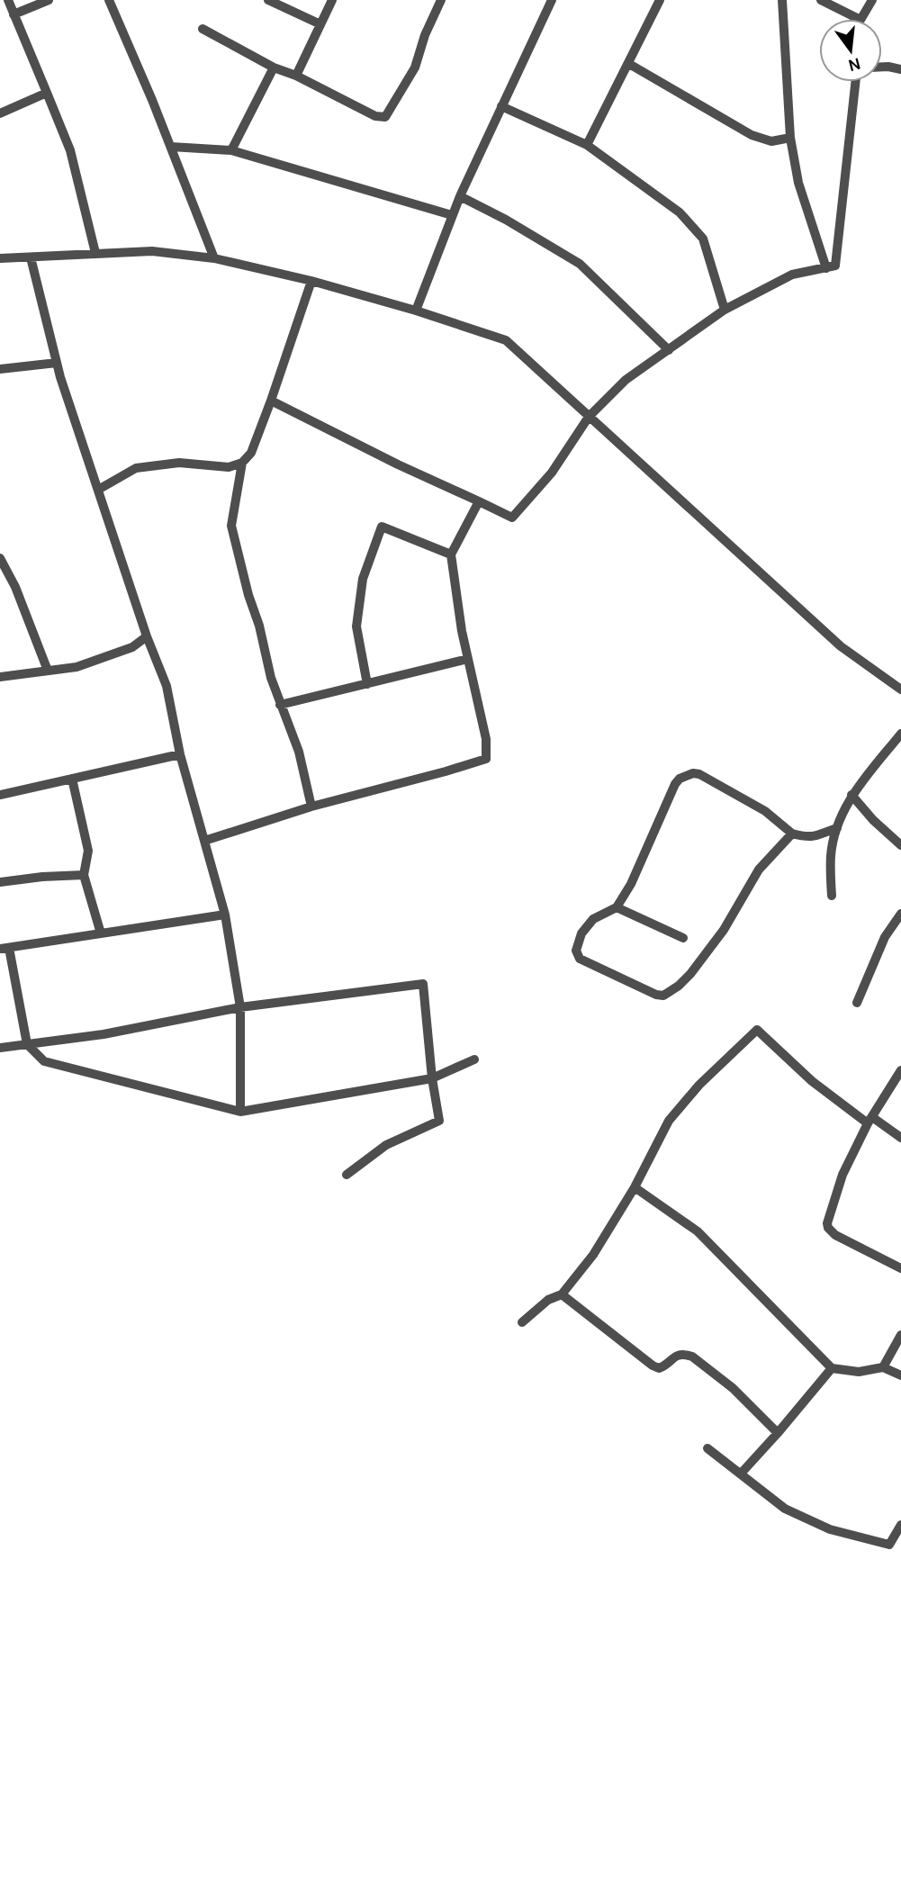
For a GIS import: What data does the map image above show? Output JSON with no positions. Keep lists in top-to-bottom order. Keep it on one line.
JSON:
{"north":"bottom"}
